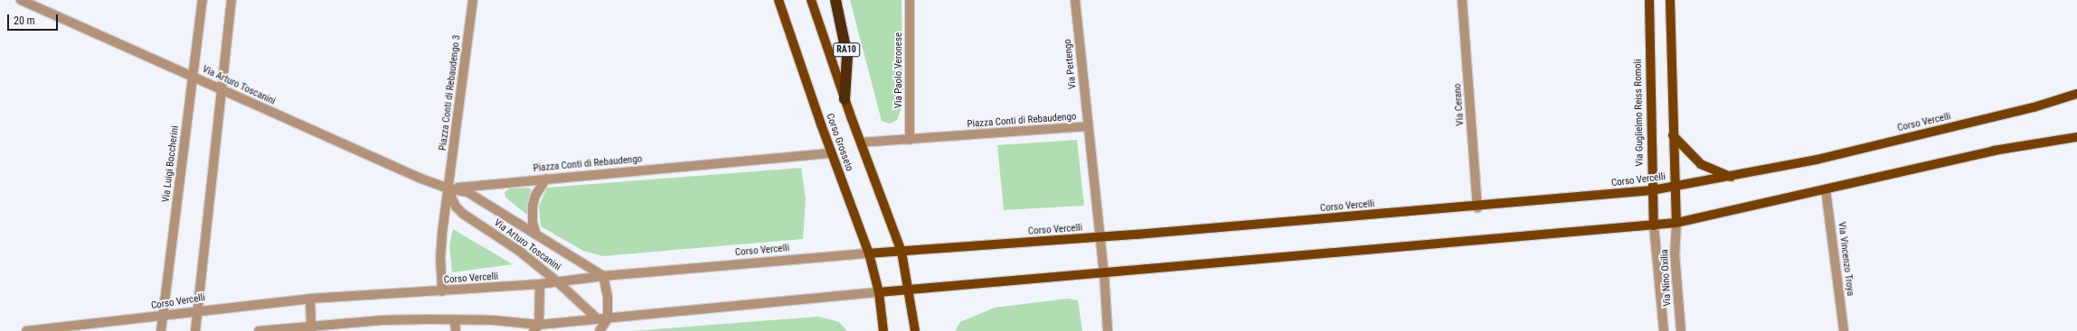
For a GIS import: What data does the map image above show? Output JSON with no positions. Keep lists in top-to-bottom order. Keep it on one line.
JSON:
{"streets":{"highway":["RA10"],"main road":["Via Guglielmo Reiss Romoli","Corso Vercelli","Corso Grosseto"],"street":["Via Pertengo","Via Paolo Veronese","Via Arturo Toscanini","Piazza Conti di Rebaudengo 3","Via Cerano","Piazza Conti di Rebaudengo","Via Luigi Boccherini","Via Vincenzo Troya","Via Nino Oxilia"]},"crossings":[["RA10","Corso Grosseto"],["Via Pertengo","Piazza Conti di Rebaudengo"],["Via Paolo Veronese","Piazza Conti di Rebaudengo"],["Via Arturo Toscanini","Piazza Conti di Rebaudengo 3"],["Via Arturo Toscanini","Piazza Conti di Rebaudengo"],["Via Arturo Toscanini","Corso Vercelli"],["Via Arturo Toscanini","Via Luigi Boccherini"],["Piazza Conti di Rebaudengo 3","Piazza Conti di Rebaudengo"],["Via Cerano","Corso Vercelli"],["Via Guglielmo Reiss Romoli","Corso Vercelli"],["Via Guglielmo Reiss Romoli","Via Nino Oxilia"],["Piazza Conti di Rebaudengo","Corso Vercelli"],["Piazza Conti di Rebaudengo","Corso Grosseto"],["Corso Vercelli","Corso Grosseto"],["Corso Vercelli","Via Luigi Boccherini"]],"scale_bar":"20 m"}
